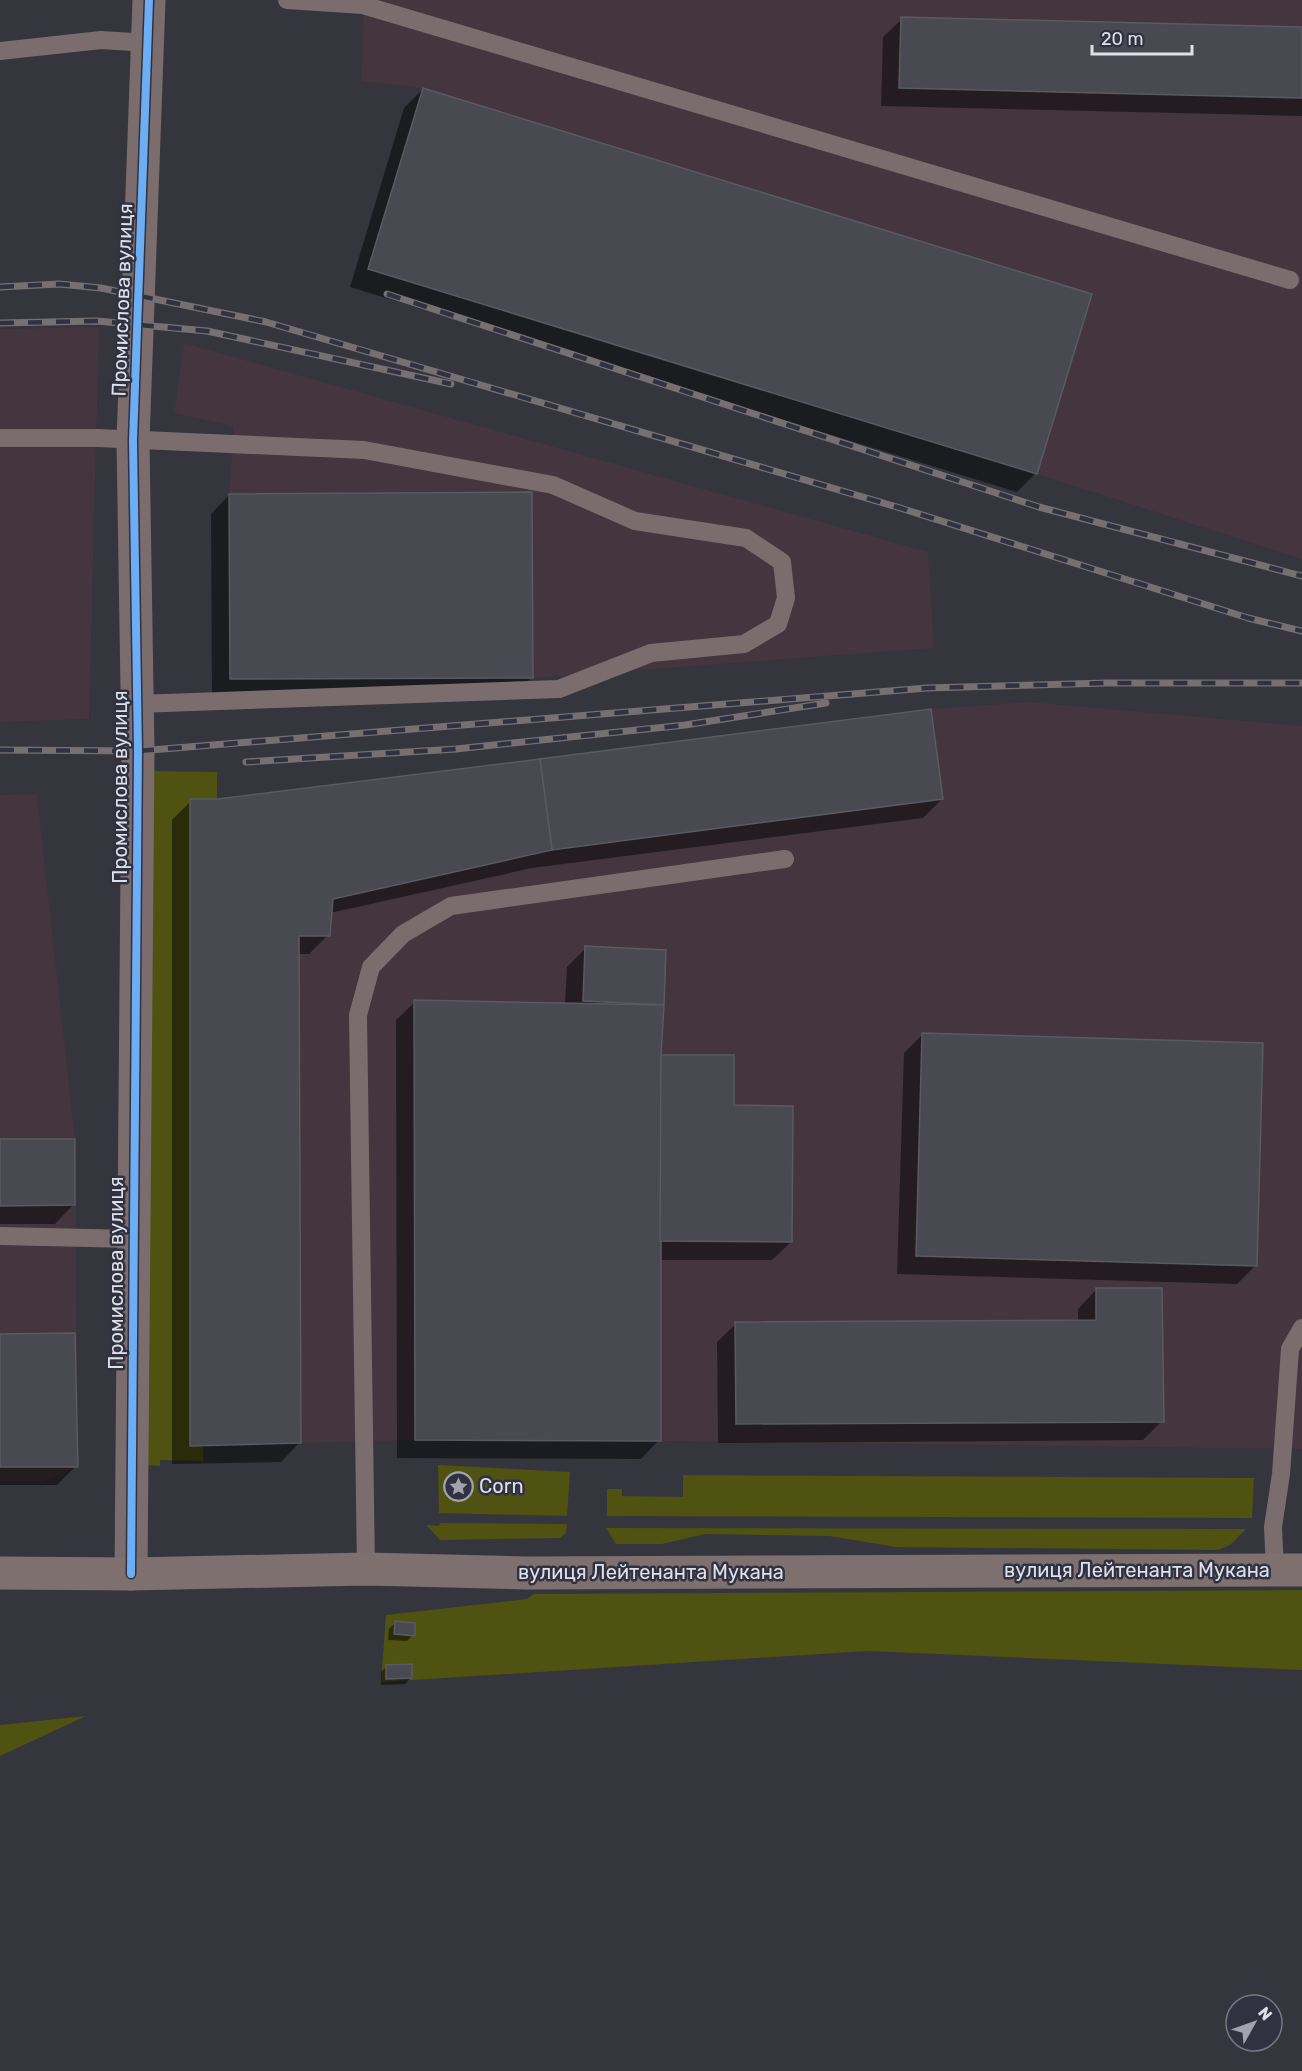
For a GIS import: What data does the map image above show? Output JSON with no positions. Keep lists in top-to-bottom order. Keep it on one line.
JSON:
{"streets":{"main road":["вулиця Лейтенанта Мукана"],"street":["Промислова вулиця"]},"crossings":[["Промислова вулиця","вулиця Лейтенанта Мукана"]],"places":{"place":["Corn"]},"scale_bar":"20 m","north":"top right"}
